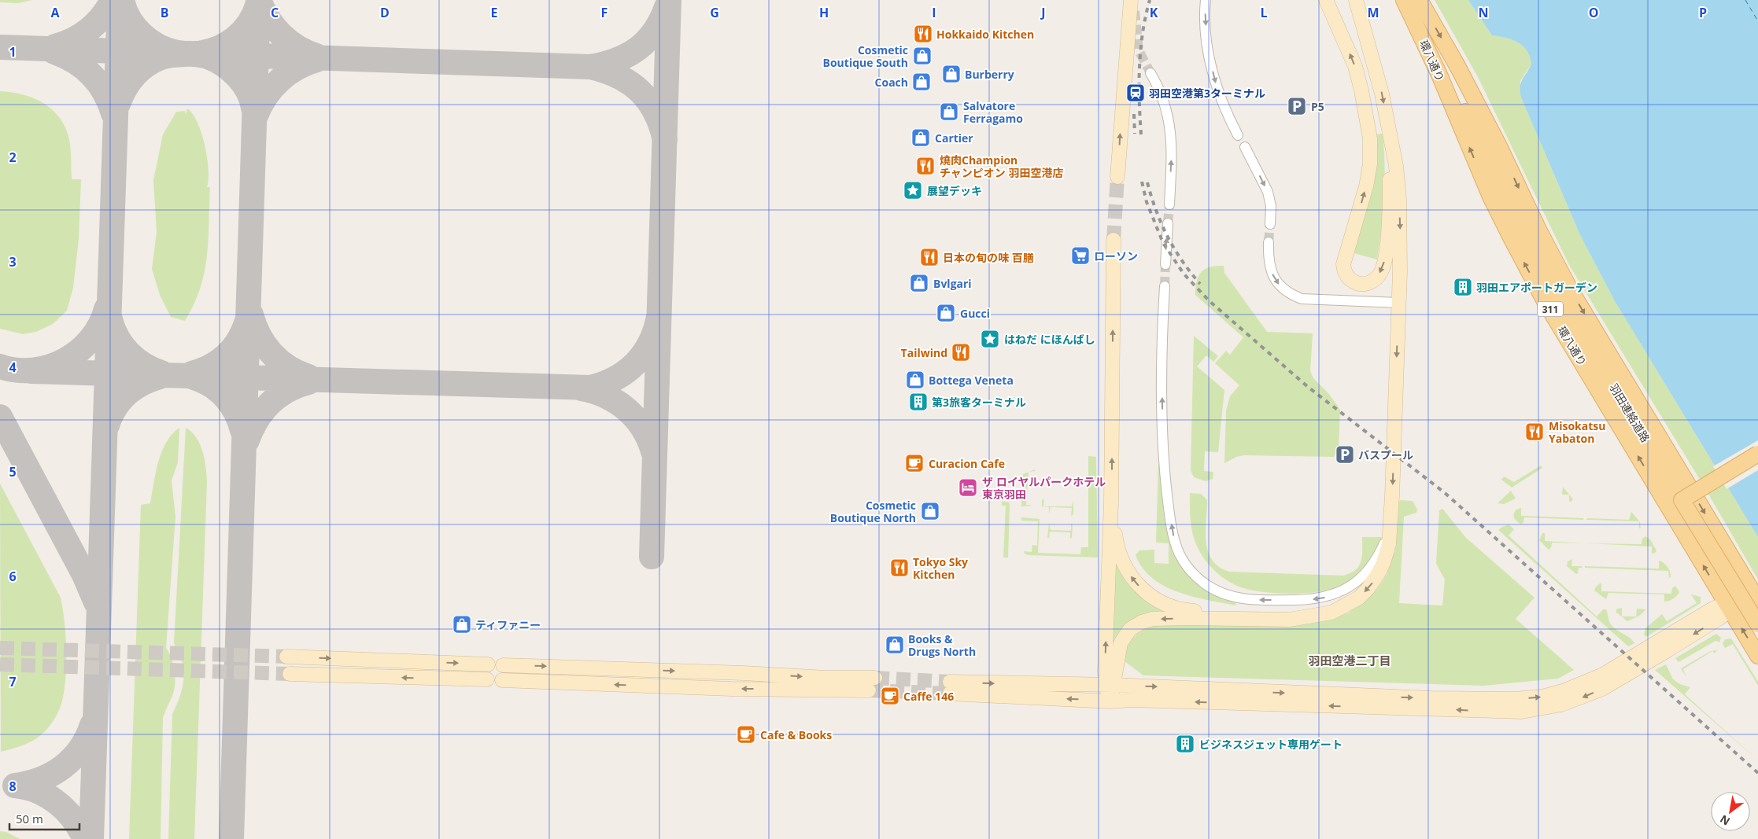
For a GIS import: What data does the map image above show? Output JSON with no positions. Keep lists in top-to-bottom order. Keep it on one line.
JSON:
{"streets":{"main road":["環八通り","311","羽田連絡道路"]},"districts":["羽田空港二丁目"],"places":{"restaurant":["Hokkaido Kitchen","燒肉Champion チャンピオン 羽田空港店","日本の旬の味 百膳","Tailwind","Misokatsu Yabaton","Tokyo Sky Kitchen"],"shop":["Cosmetic Boutique South","Burberry","Coach","Salvatore Ferragamo","Cartier","Bvlgari","Gucci","Bottega Veneta","Cosmetic Boutique North","ティファニー","Books & Drugs North"],"station":["羽田空港第3ターミナル"],"parking":["P5","バスプール"],"place":["展望デッキ","はねだ にほんばし"],"supermarket":["ローソン"],"building":["羽田エアポートガーデン","第3旅客ターミナル","ビジネスジェット専用ゲート"],"cafe":["Curacion Cafe","Caffe 146","Cafe & Books"],"hotel":["ザ ロイヤルパークホテル 東京羽田"]},"scale_bar":"50 m","north":"bottom left","grid":{"columns":["A","B","C","D","E","F","G","H","I","J","K","L","M","N","O","P"],"rows":["1","2","3","4","5","6","7","8"]}}
